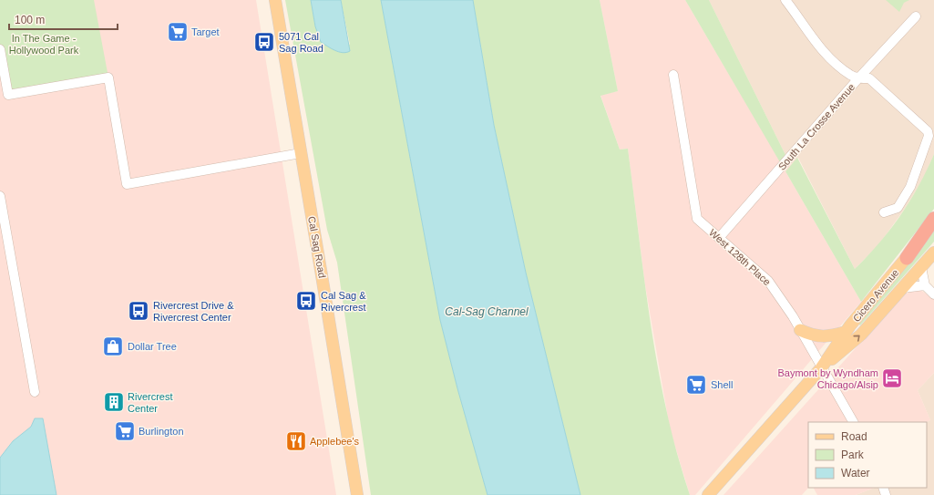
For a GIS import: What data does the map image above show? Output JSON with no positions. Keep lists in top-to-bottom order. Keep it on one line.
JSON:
{"streets":{"main road":["Cal Sag Road","Cicero Avenue"],"street":["South La Crosse Avenue","West 128th Place"]},"crossings":[["South La Crosse Avenue","West 128th Place"],["West 128th Place","Cicero Avenue"]],"water":["Cal-Sag Channel"],"parks":["In The Game - Hollywood Park"],"places":{"supermarket":["Target","Shell","Burlington"],"bus stop":["5071 Cal Sag Road","Cal Sag & Rivercrest","Rivercrest Drive & Rivercrest Center"],"shop":["Dollar Tree"],"hotel":["Baymont by Wyndham Chicago/Alsip"],"building":["Rivercrest Center"],"restaurant":["Applebee's"]},"legend":["Road","Park","Water"],"scale_bar":"100 m"}
